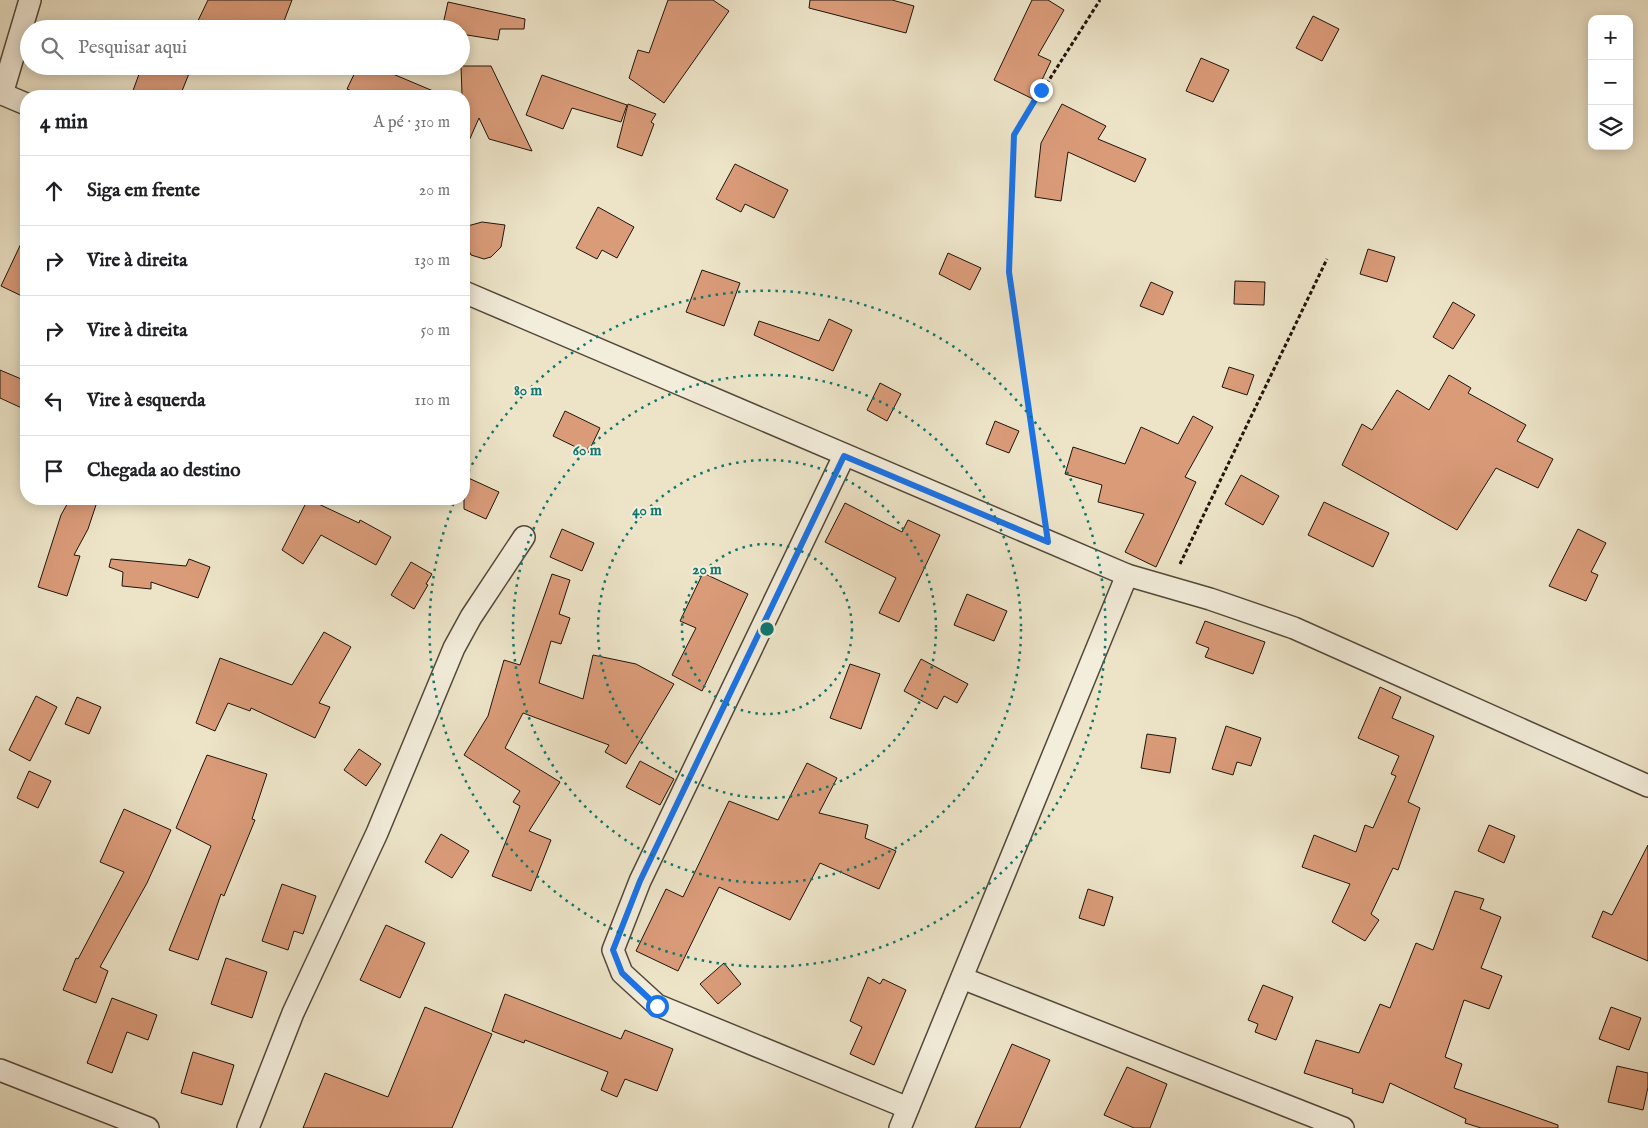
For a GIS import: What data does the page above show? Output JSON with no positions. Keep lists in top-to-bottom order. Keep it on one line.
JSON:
{"page":{"map_buttons":["+","−"],"search":"Pesquisar aqui","heading":["4 min","A pé · 310 m"],"list":[["Siga em frente","20 m"],["Vire à direita","130 m"],["Vire à direita","50 m"],["Vire à esquerda","110 m"],"Chegada ao destino"]},"rings":["80 m","60 m","40 m","20 m"]}
